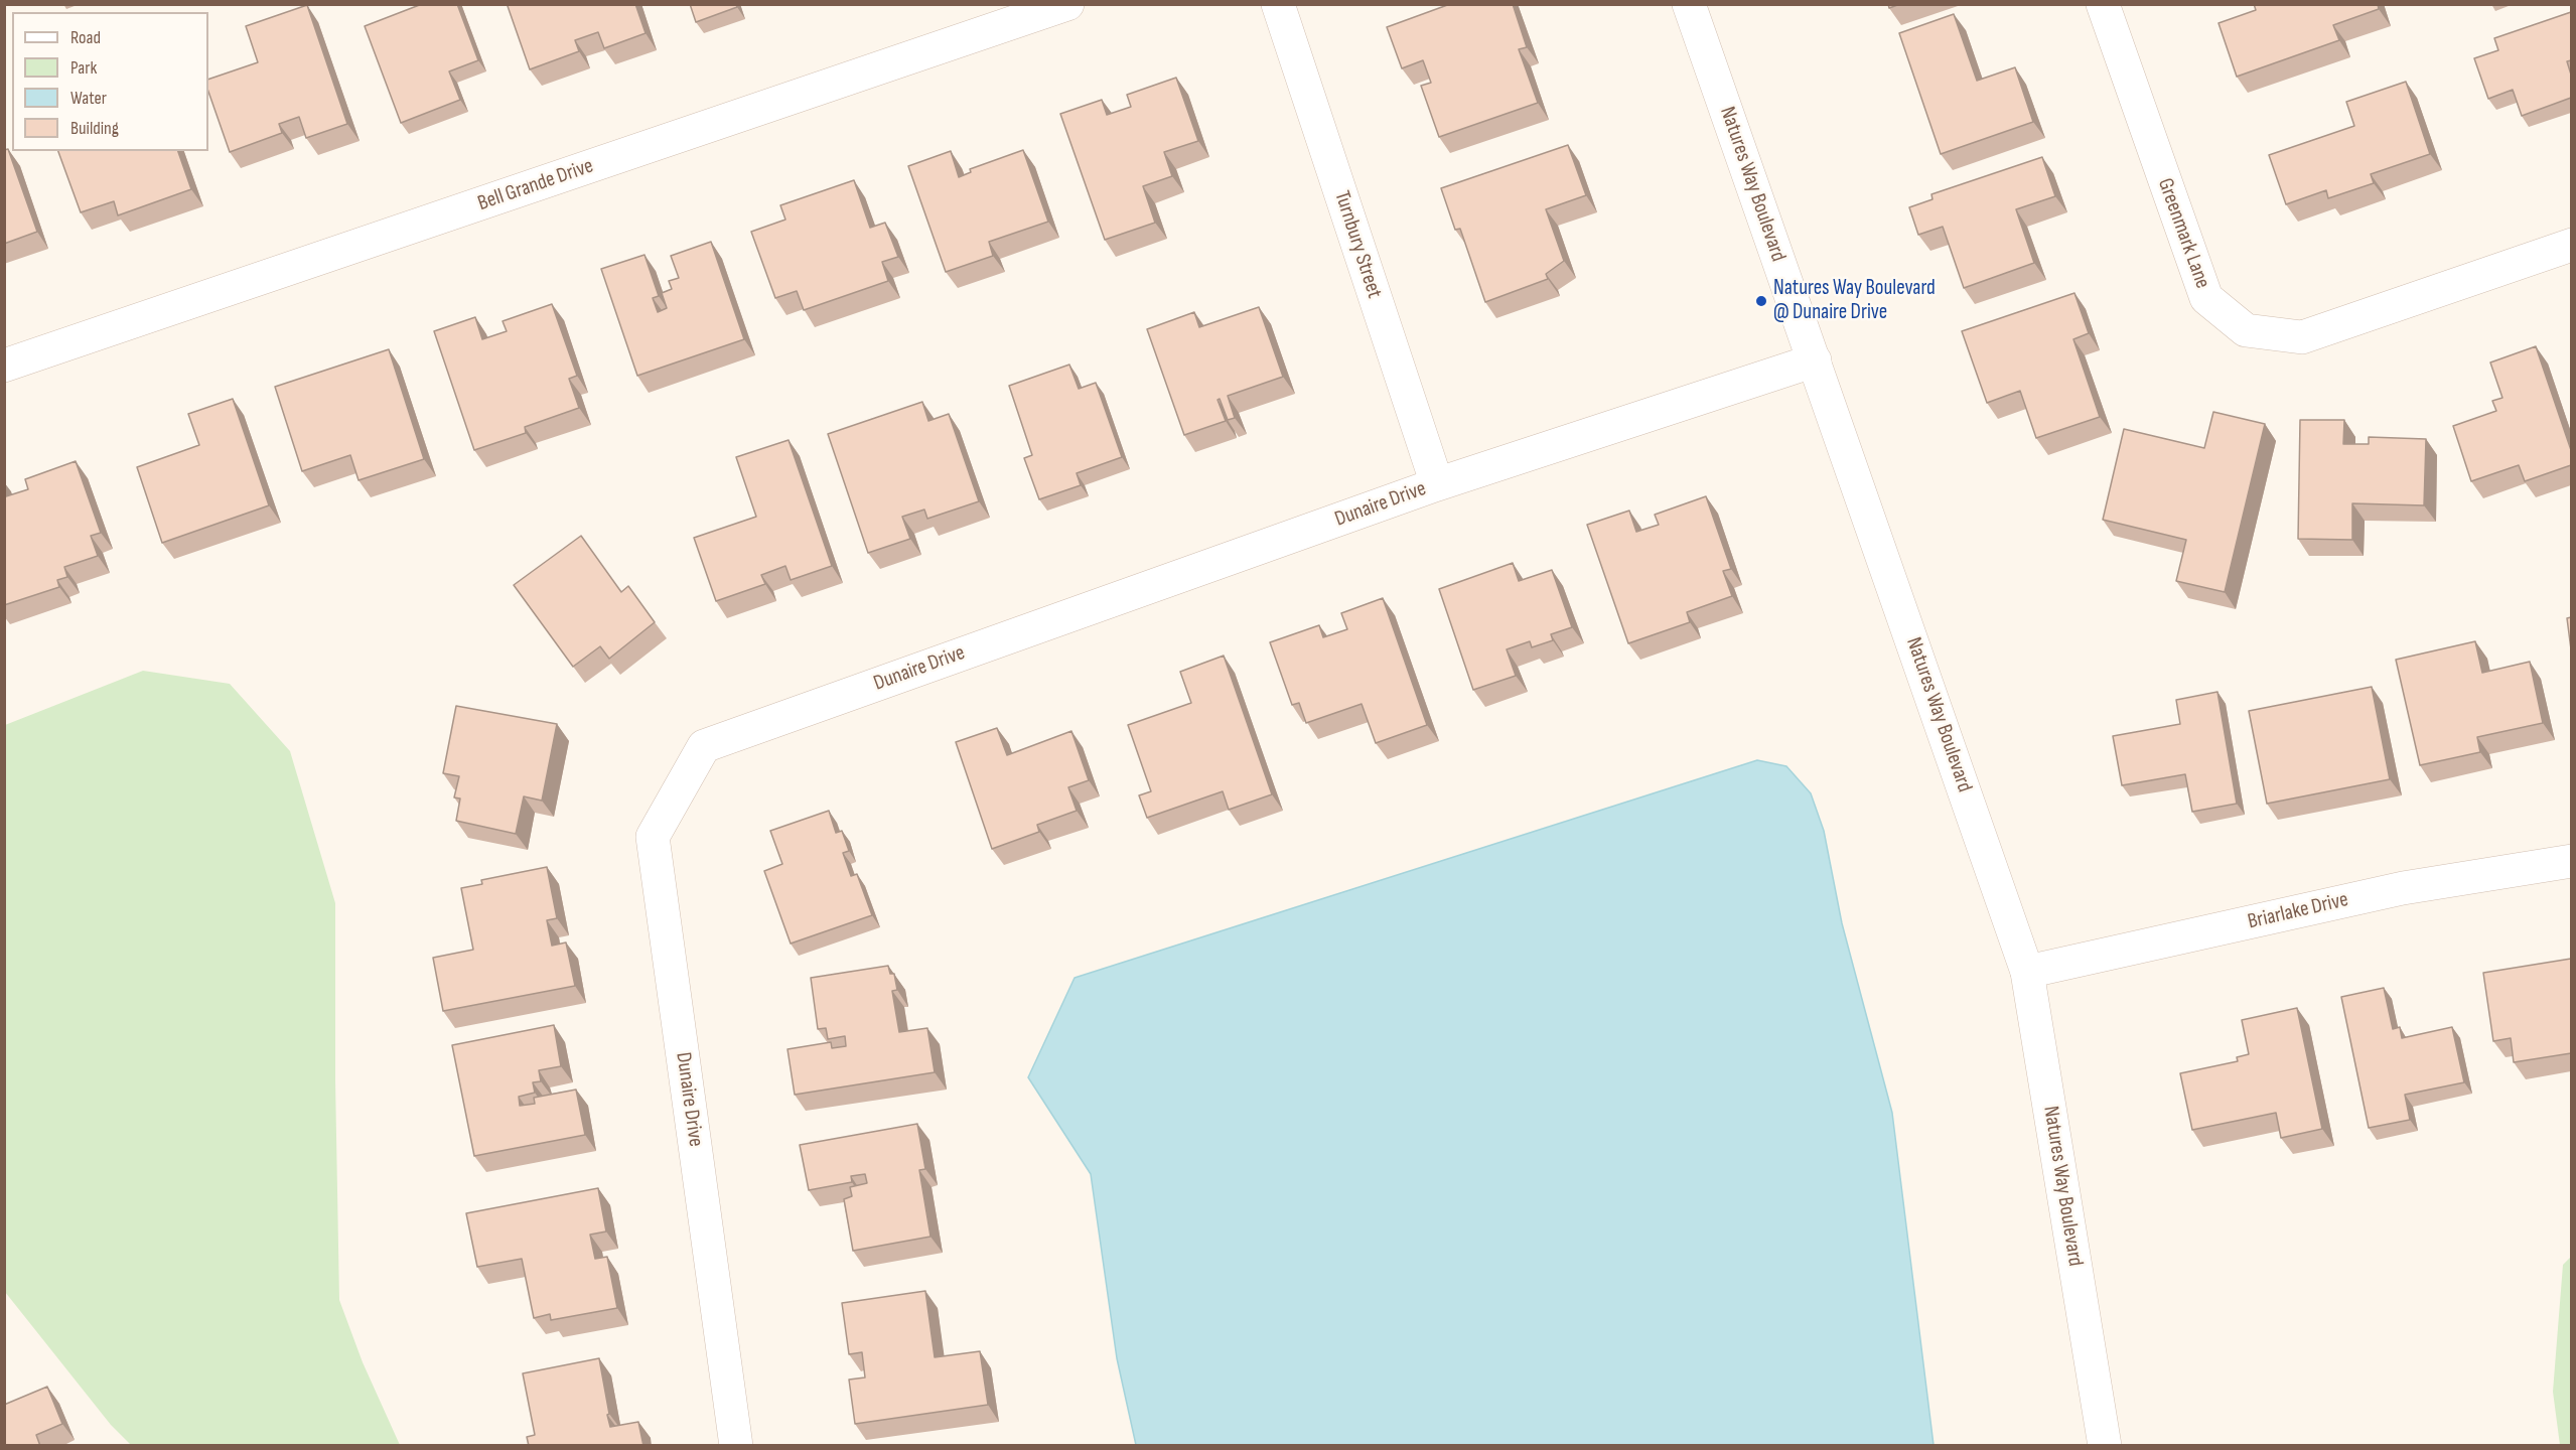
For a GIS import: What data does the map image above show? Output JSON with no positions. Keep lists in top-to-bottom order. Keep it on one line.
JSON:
{"streets":{"street":["Natures Way Boulevard","Bell Grande Drive","Greenmark Lane","Turnbury Street","Dunaire Drive","Briarlake Drive"]},"crossings":[["Natures Way Boulevard","Dunaire Drive"],["Natures Way Boulevard","Briarlake Drive"],["Turnbury Street","Dunaire Drive"]],"places":["Natures Way Boulevard @ Dunaire Drive"],"legend":["Road","Park","Water","Building"]}
